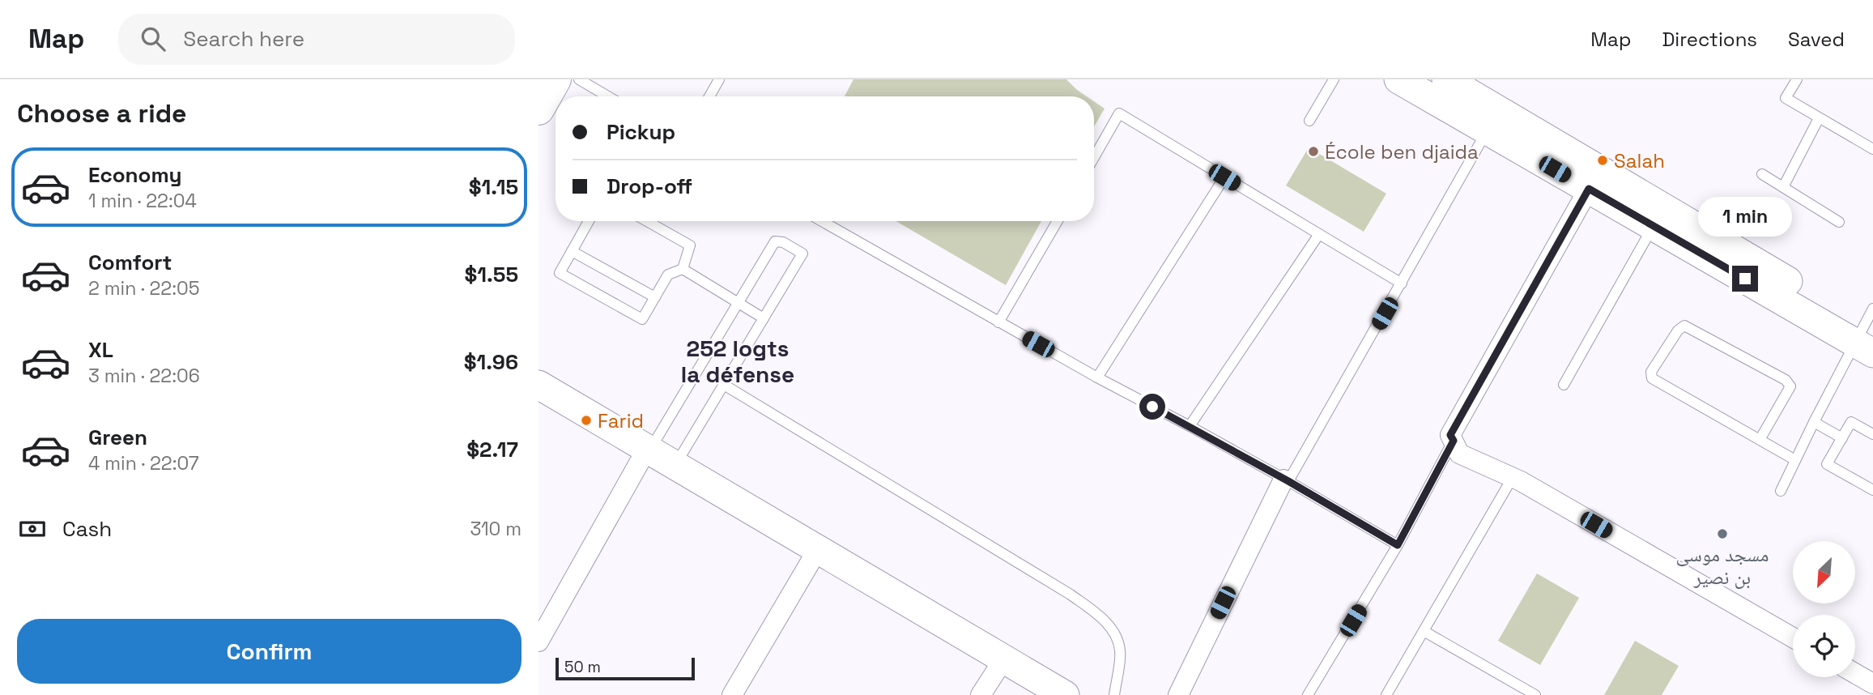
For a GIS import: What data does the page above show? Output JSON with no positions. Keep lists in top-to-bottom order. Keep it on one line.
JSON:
{"districts":["252 logts la défense"],"places":["École ben djaida","Salah","Farid","مسجد موسى بن نصير"],"scale_bar":"50 m","north":"bottom left","page":{"header":"Map","search":"Search here","nav":["Map","Directions","Saved"],"heading":"Choose a ride","banner":["Pickup","Drop-off"],"list":[{"name":"Economy","note":"1 min · 22:04","value":"$1.15"},{"name":"Comfort","note":"2 min · 22:05","value":"$1.55"},{"name":"XL","note":"3 min · 22:06","value":"$1.96"},{"name":"Green","note":"4 min · 22:07","value":"$2.17"}],"bubble":"1 min","pay":["Cash","310 m"],"buttons":"Confirm","scale":"50 m"}}
